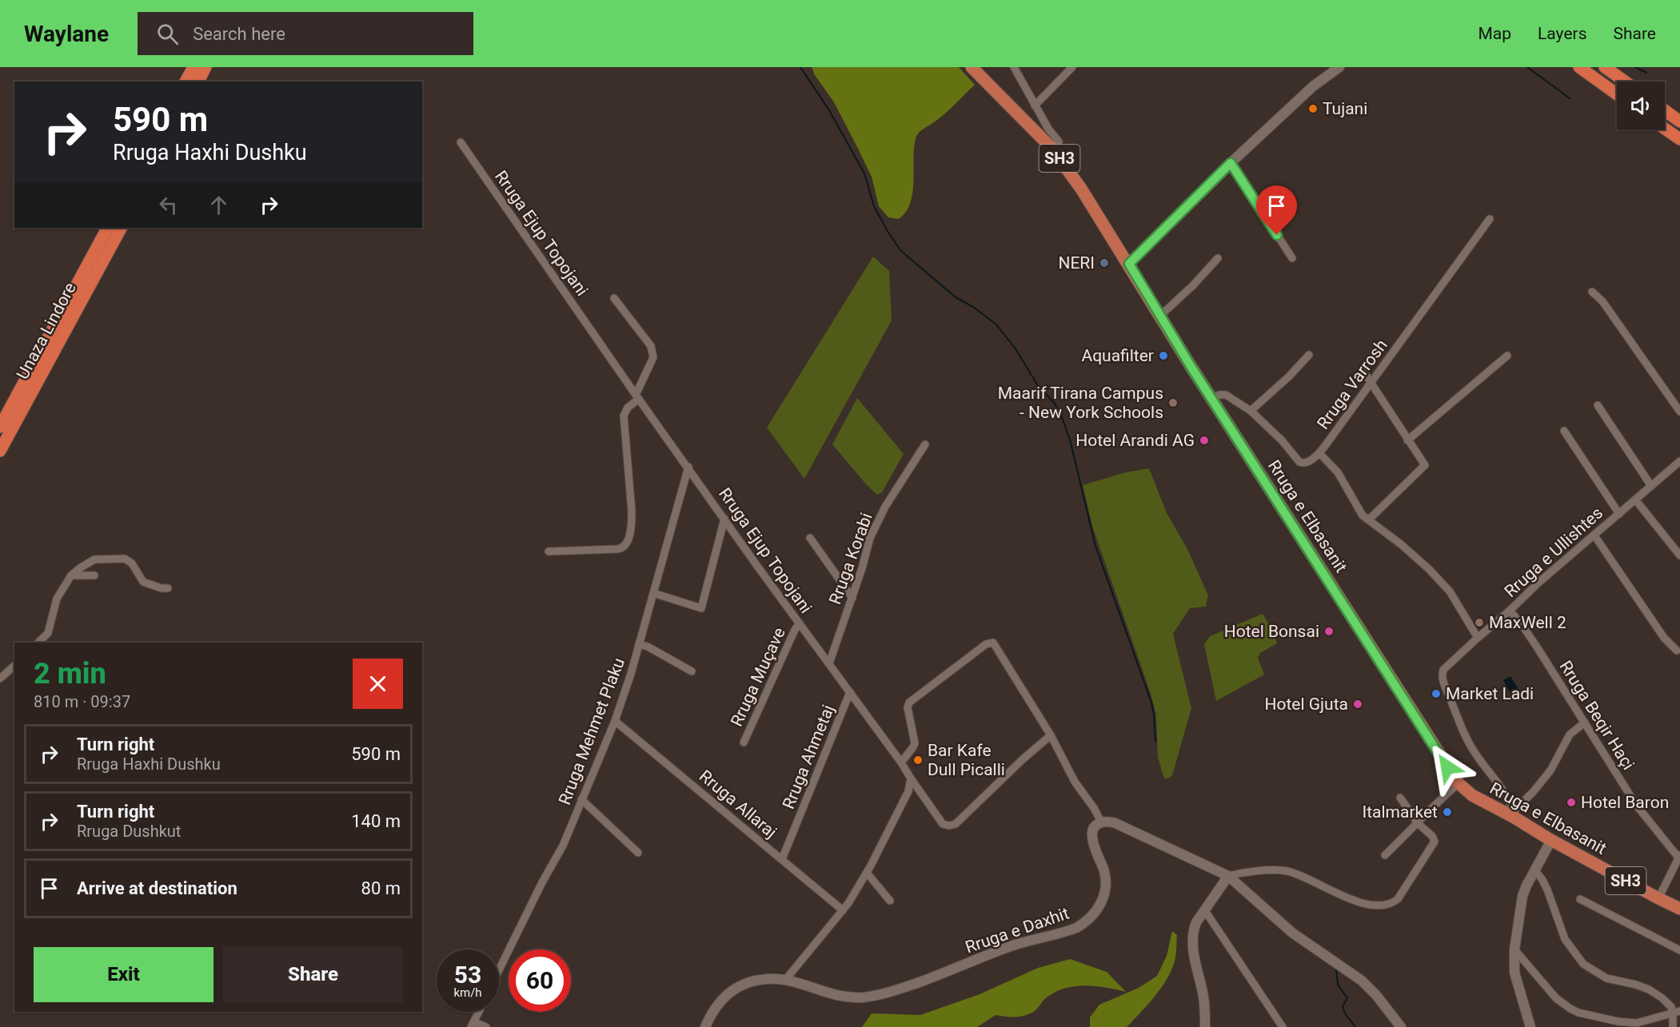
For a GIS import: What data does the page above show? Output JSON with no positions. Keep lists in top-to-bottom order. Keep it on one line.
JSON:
{"streets":{"highway":["Unaza Lindore"],"main road":["SH3","Rruga e Elbasanit"],"street":["Rruga Ejup Topojani","Rruga Varrosh","Rruga e Ullishtes","Rruga Korabi","Rruga Muçave","Rruga Beqir Haçi","Rruga Mehmet Plaku","Rruga Ahmetaj","Rruga Allaraj","Rruga e Daxhit"]},"crossings":[["Rruga Ejup Topojani","Rruga Korabi"],["Rruga Ejup Topojani","Rruga Muçave"],["Rruga Ejup Topojani","Rruga Mehmet Plaku"],["Rruga Ejup Topojani","Rruga Ahmetaj"],["Rruga Varrosh","Rruga e Elbasanit"],["Rruga e Elbasanit","Rruga e Ullishtes"],["Rruga e Ullishtes","Rruga Beqir Haçi"],["Rruga Mehmet Plaku","Rruga Allaraj"],["Rruga Ahmetaj","Rruga Allaraj"]],"places":["Tujani","NERI","Aquafilter","Maarif Tirana Campus - New York Schools","Hotel Arandi AG","MaxWell 2","Hotel Bonsai","Market Ladi","Hotel Gjuta","Bar Kafe Dull Picalli","Hotel Baron","Italmarket"],"page":{"header":"Waylane","search":"Search here","nav":["Map","Layers","Share"],"turn":["590 m","Rruga Haxhi Dushku"],"heading":["2 min","810 m · 09:37"],"list":[{"name":"Turn right","note":"Rruga Haxhi Dushku","value":"590 m"},{"name":"Turn right","note":"Rruga Dushkut","value":"140 m"},{"name":"Arrive at destination","value":"80 m"}],"buttons":["Exit","Share"],"speed":"53 km/h","limit":"60"}}
